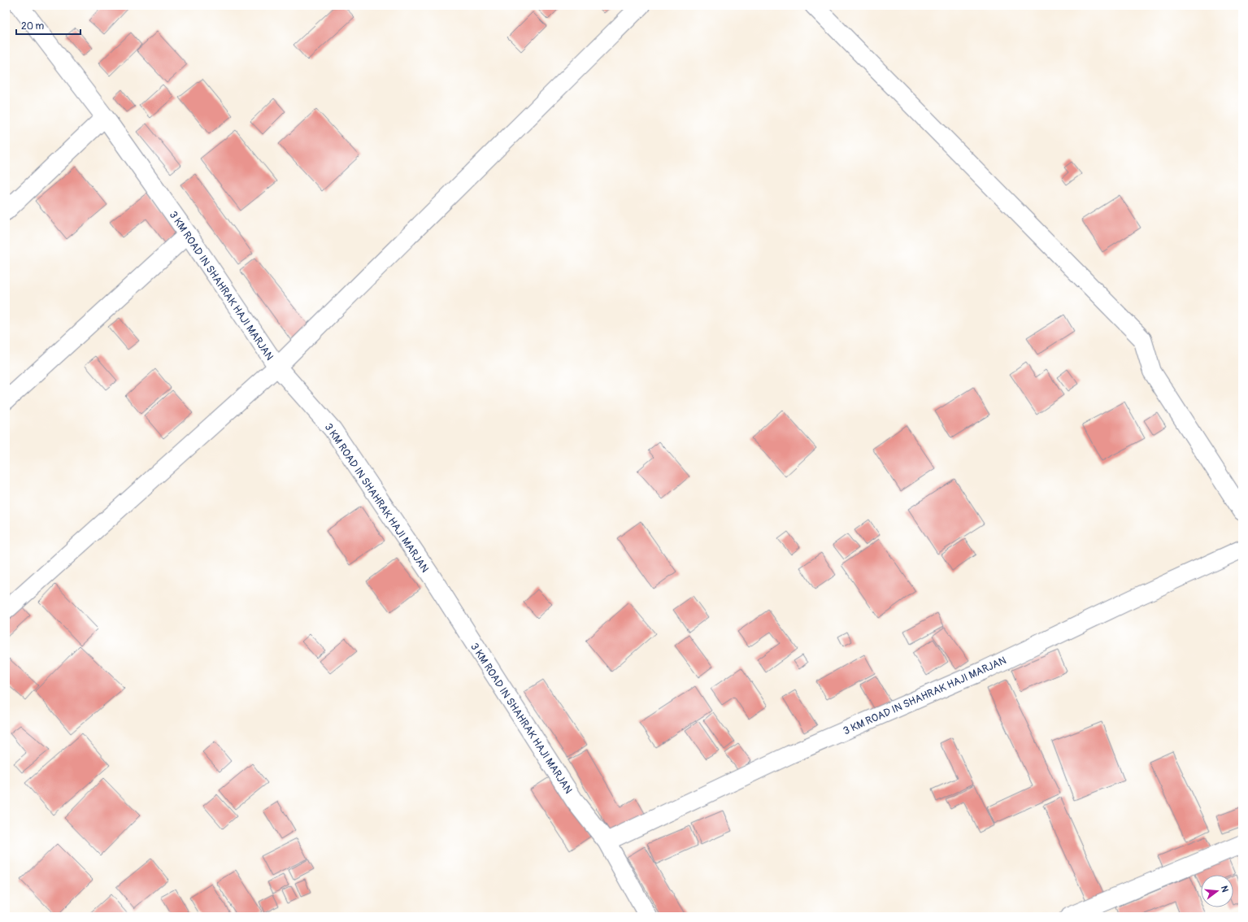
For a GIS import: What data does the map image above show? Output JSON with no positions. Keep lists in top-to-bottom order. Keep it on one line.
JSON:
{"streets":{"street":["3 KM ROAD IN SHAHRAK HAJI MARJAN"]},"scale_bar":"20 m","north":"right"}
